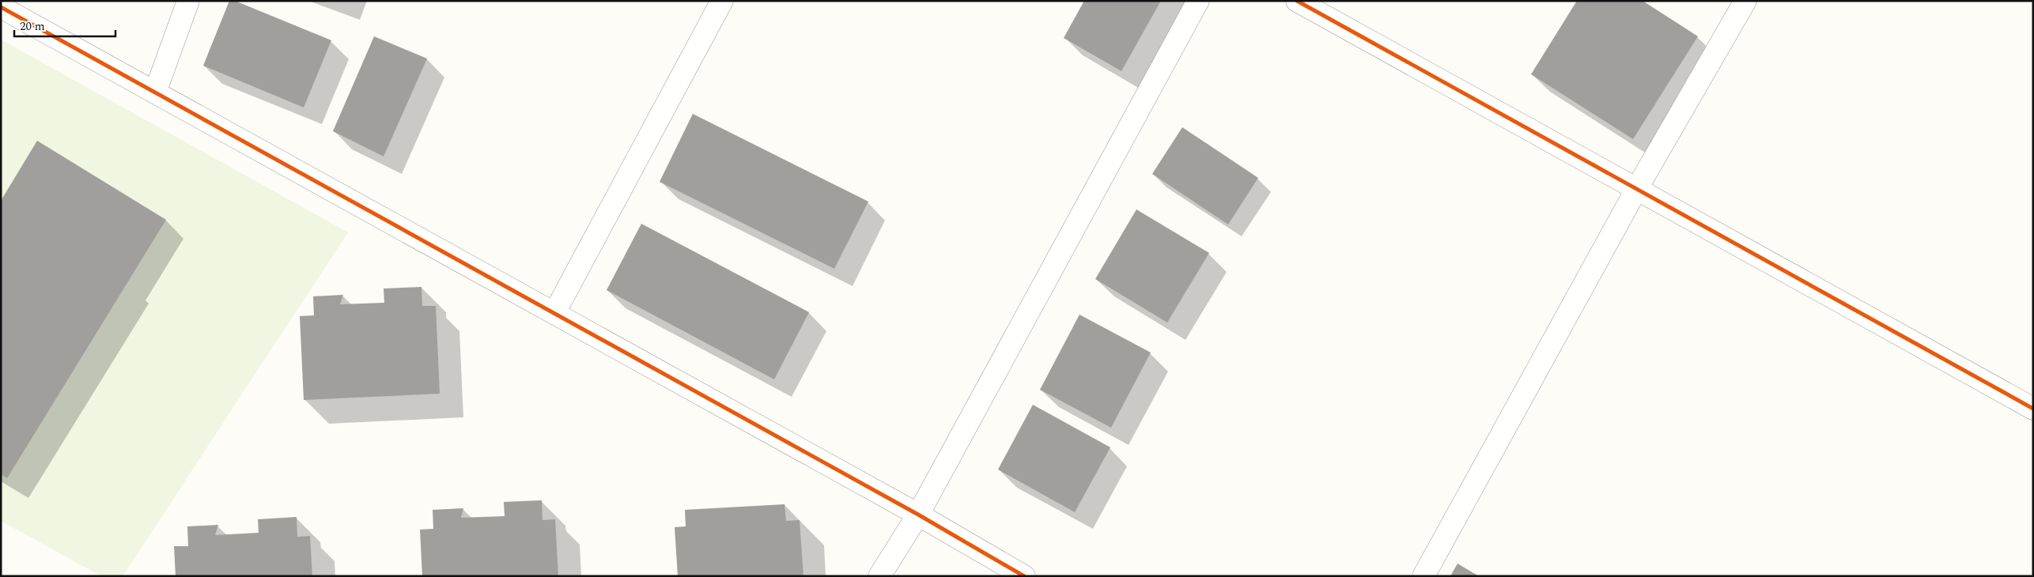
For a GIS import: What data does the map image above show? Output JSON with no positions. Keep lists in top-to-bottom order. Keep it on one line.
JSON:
{"scale_bar":"20 m"}
